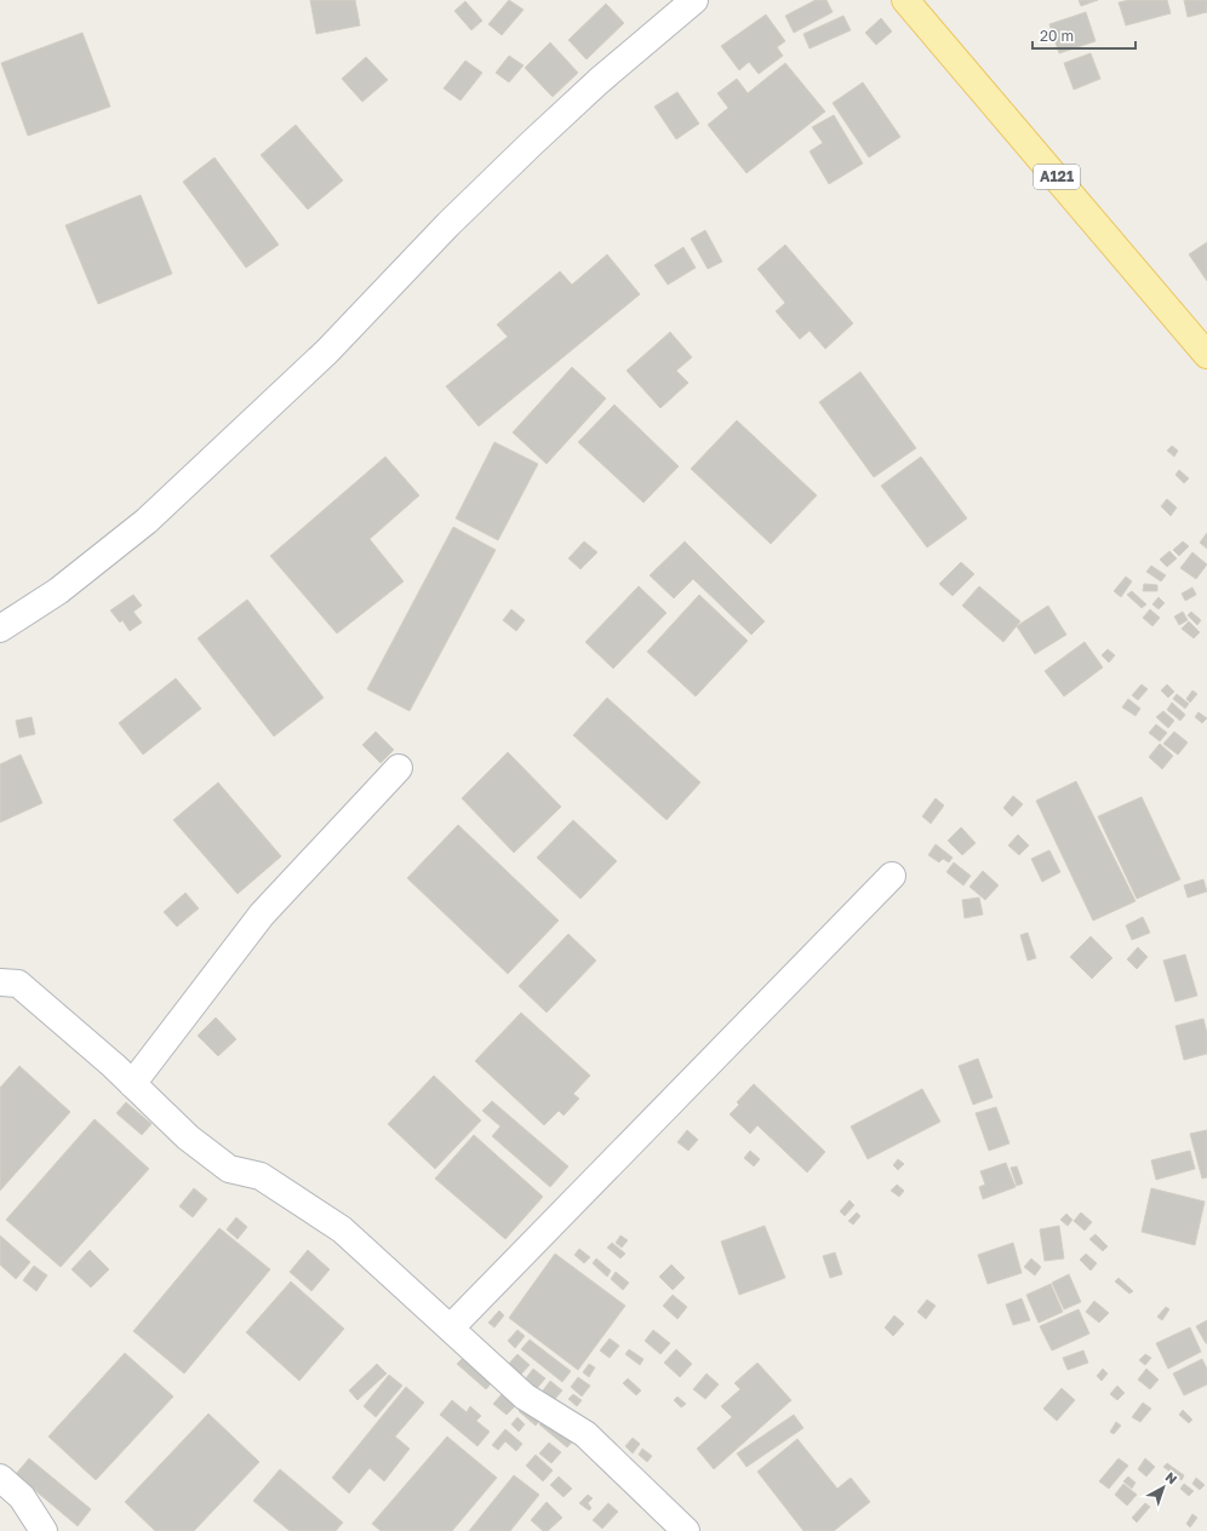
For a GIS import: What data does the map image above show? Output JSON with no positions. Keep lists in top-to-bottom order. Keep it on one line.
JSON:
{"streets":{"main road":["A121"]},"scale_bar":"20 m","north":"top right"}
